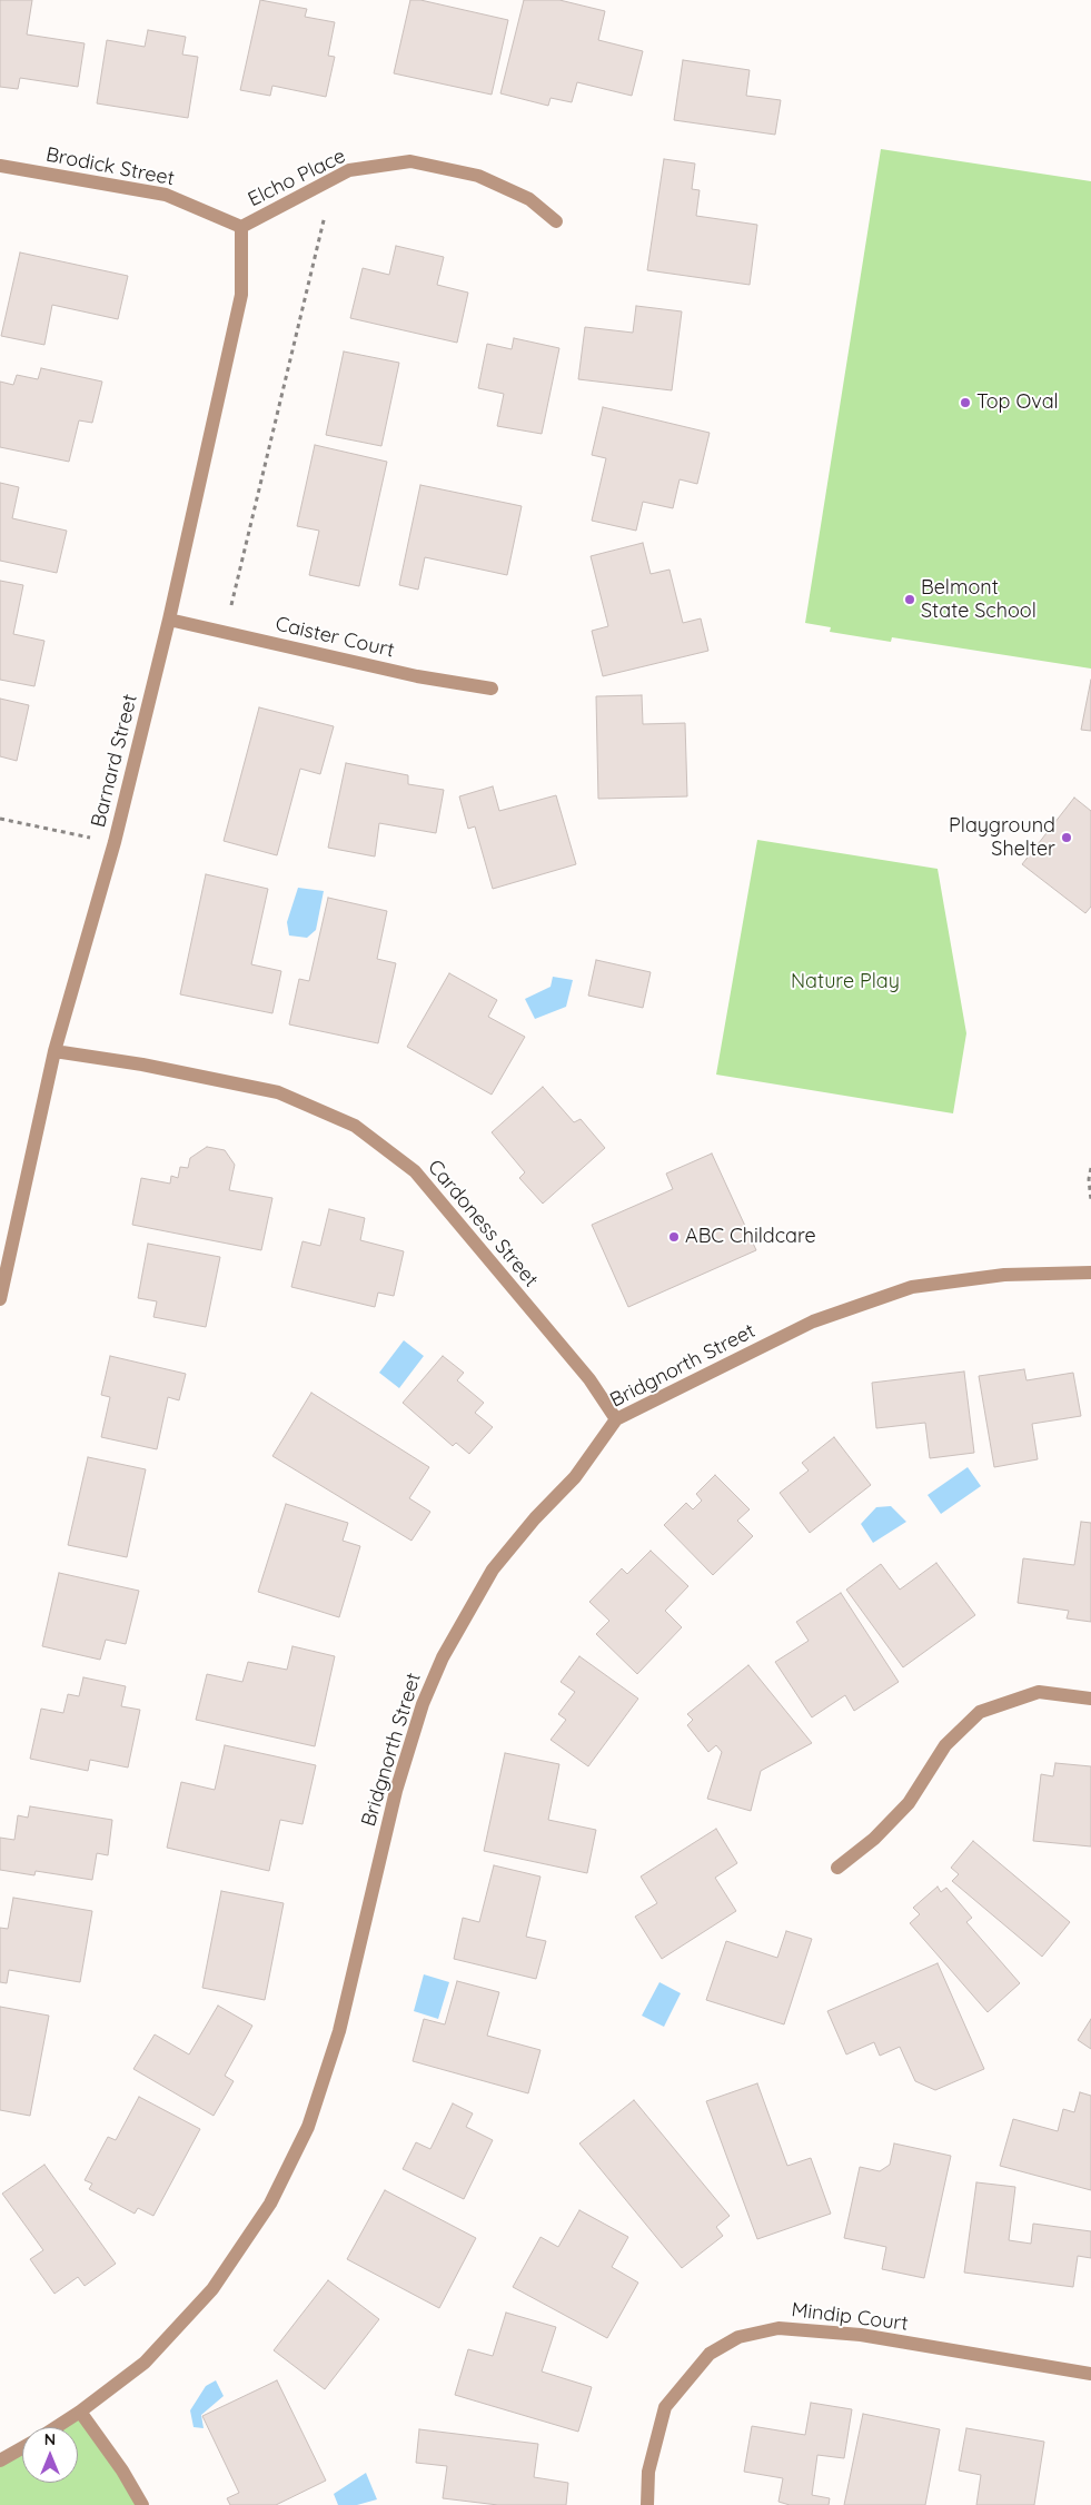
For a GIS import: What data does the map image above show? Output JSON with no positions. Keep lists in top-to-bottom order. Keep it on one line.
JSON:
{"streets":{"street":["Brodick Street","Elcho Place","Caister Court","Barnard Street","Cardoness Street","Bridgnorth Street","Mindip Court"]},"crossings":[["Brodick Street","Elcho Place"],["Brodick Street","Barnard Street"],["Elcho Place","Barnard Street"],["Caister Court","Barnard Street"],["Barnard Street","Cardoness Street"],["Cardoness Street","Bridgnorth Street"]],"parks":["Nature Play"],"places":["Top Oval","Belmont State School","Playground Shelter","ABC Childcare"],"north":"top"}
